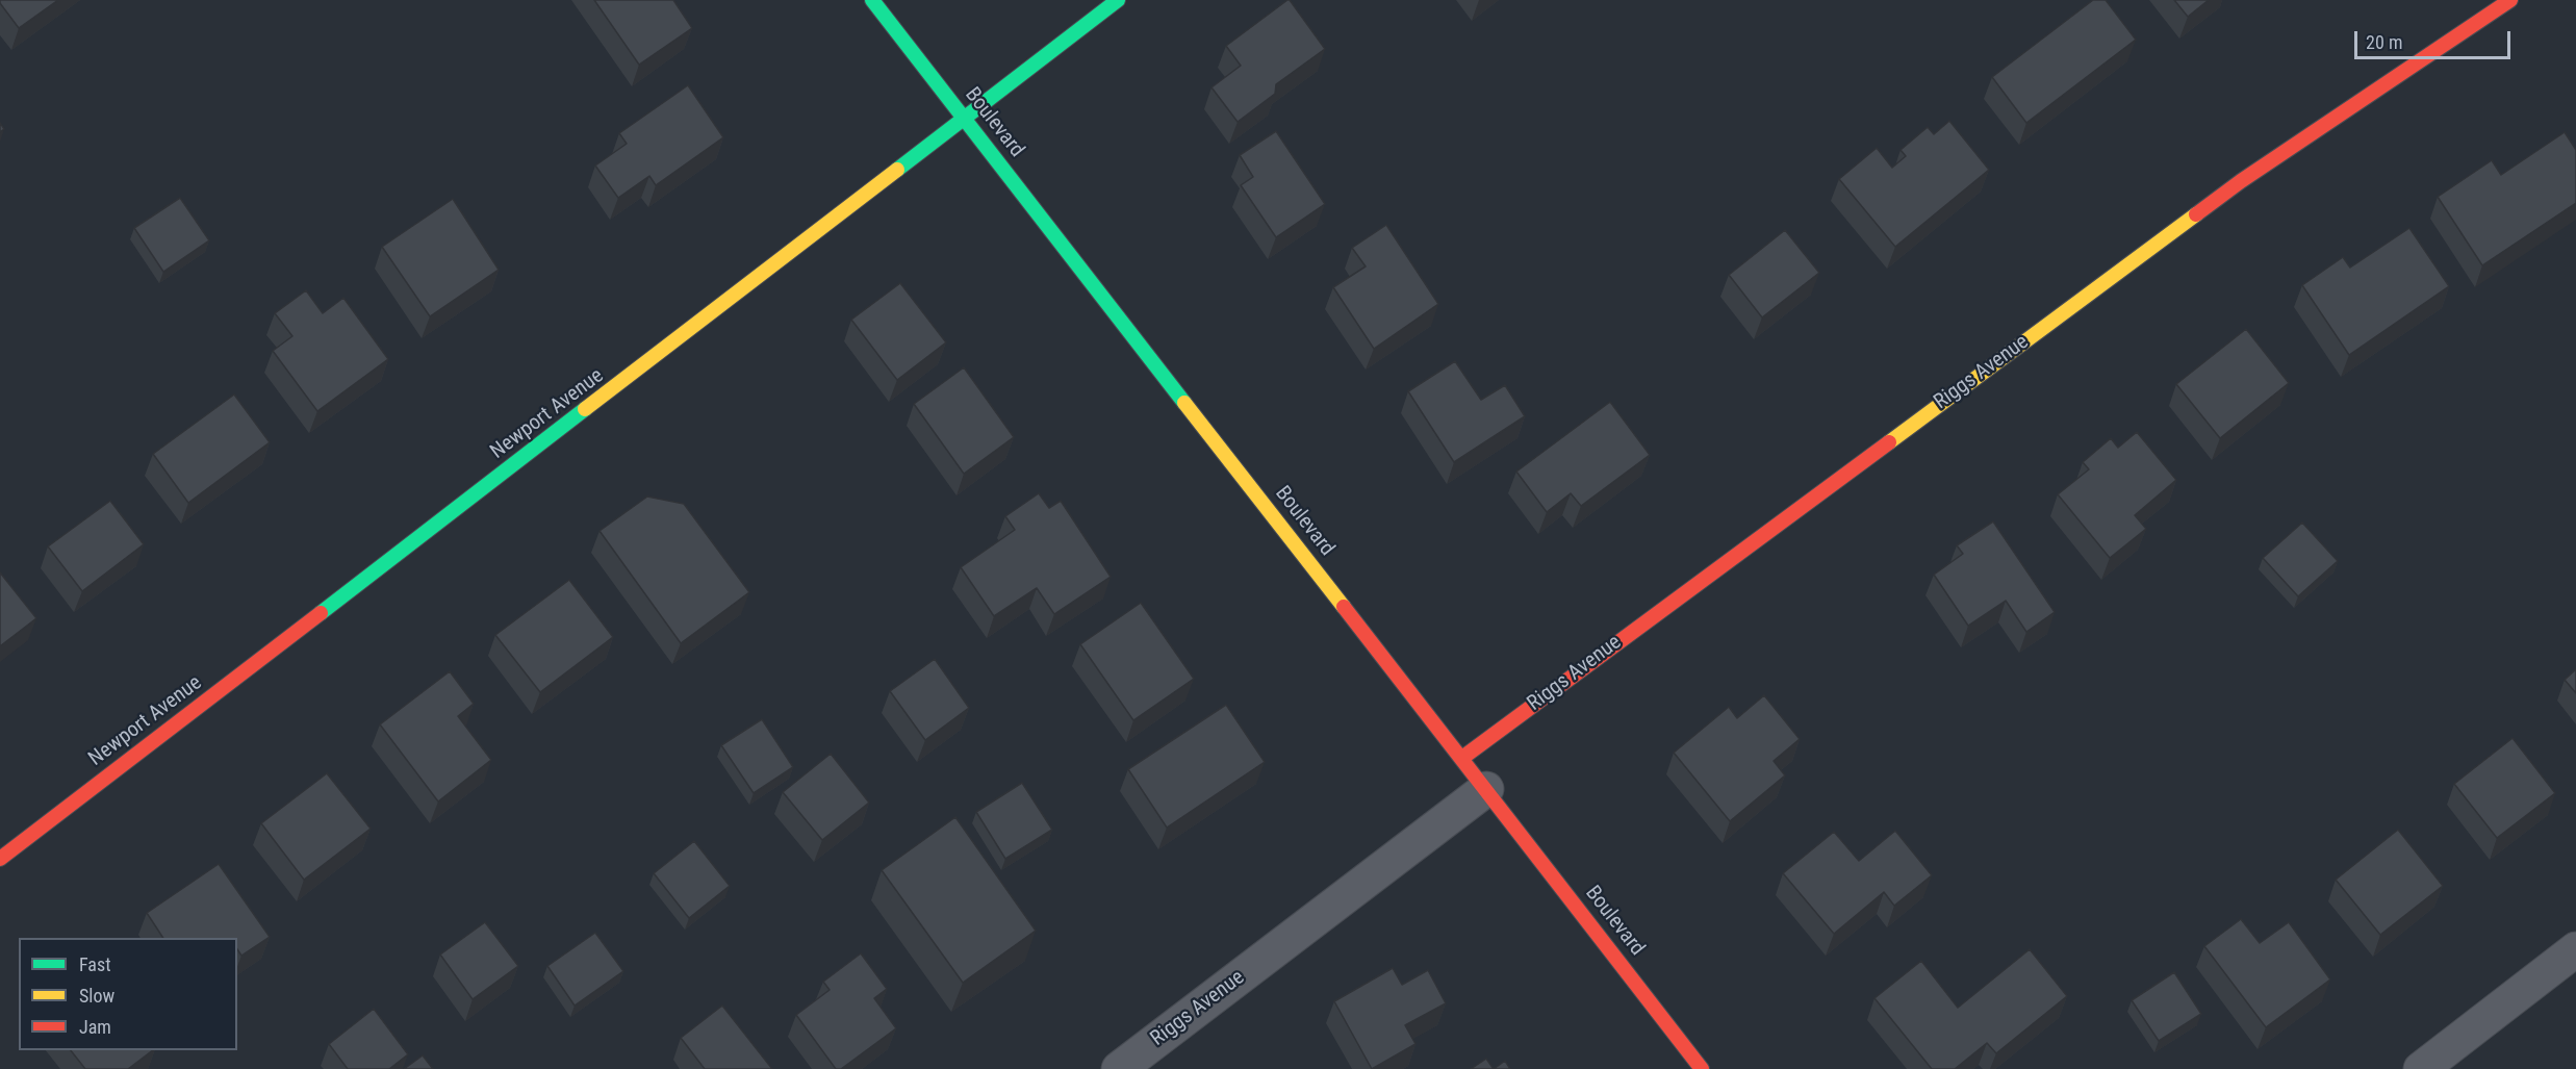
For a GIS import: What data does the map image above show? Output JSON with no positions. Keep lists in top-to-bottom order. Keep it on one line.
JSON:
{"streets":{"street":["Boulevard","Riggs Avenue","Newport Avenue"]},"crossings":[["Boulevard","Riggs Avenue"],["Boulevard","Newport Avenue"]],"legend":["Fast","Slow","Jam"],"scale_bar":"20 m"}
